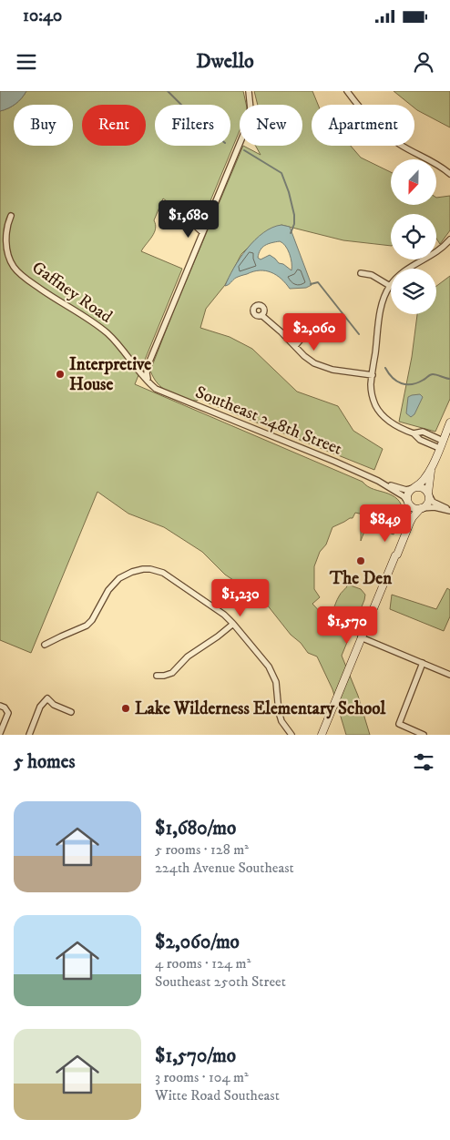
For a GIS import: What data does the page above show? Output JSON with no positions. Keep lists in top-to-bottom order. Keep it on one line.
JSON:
{"streets":{"street":["Gaffney Road","Southeast 248th Street"]},"crossings":[["Gaffney Road","Southeast 248th Street"]],"places":["Interpretive House","The Den","Lake Wilderness Elementary School"],"north":"bottom","page":{"status":"10:40","header":"Dwello","chip":["Buy","Rent","Filters","New","Apartment"],"price":["$1,680","$2,060","$849","$1,230","$1,570"],"heading":"5 homes","list":[{"name":"$1,680/mo","note":"5 rooms · 128 m² · 224th Avenue Southeast"},{"name":"$2,060/mo","note":"4 rooms · 124 m² · Southeast 250th Street"},{"name":"$1,570/mo","note":"3 rooms · 104 m² · Witte Road Southeast"}]}}
